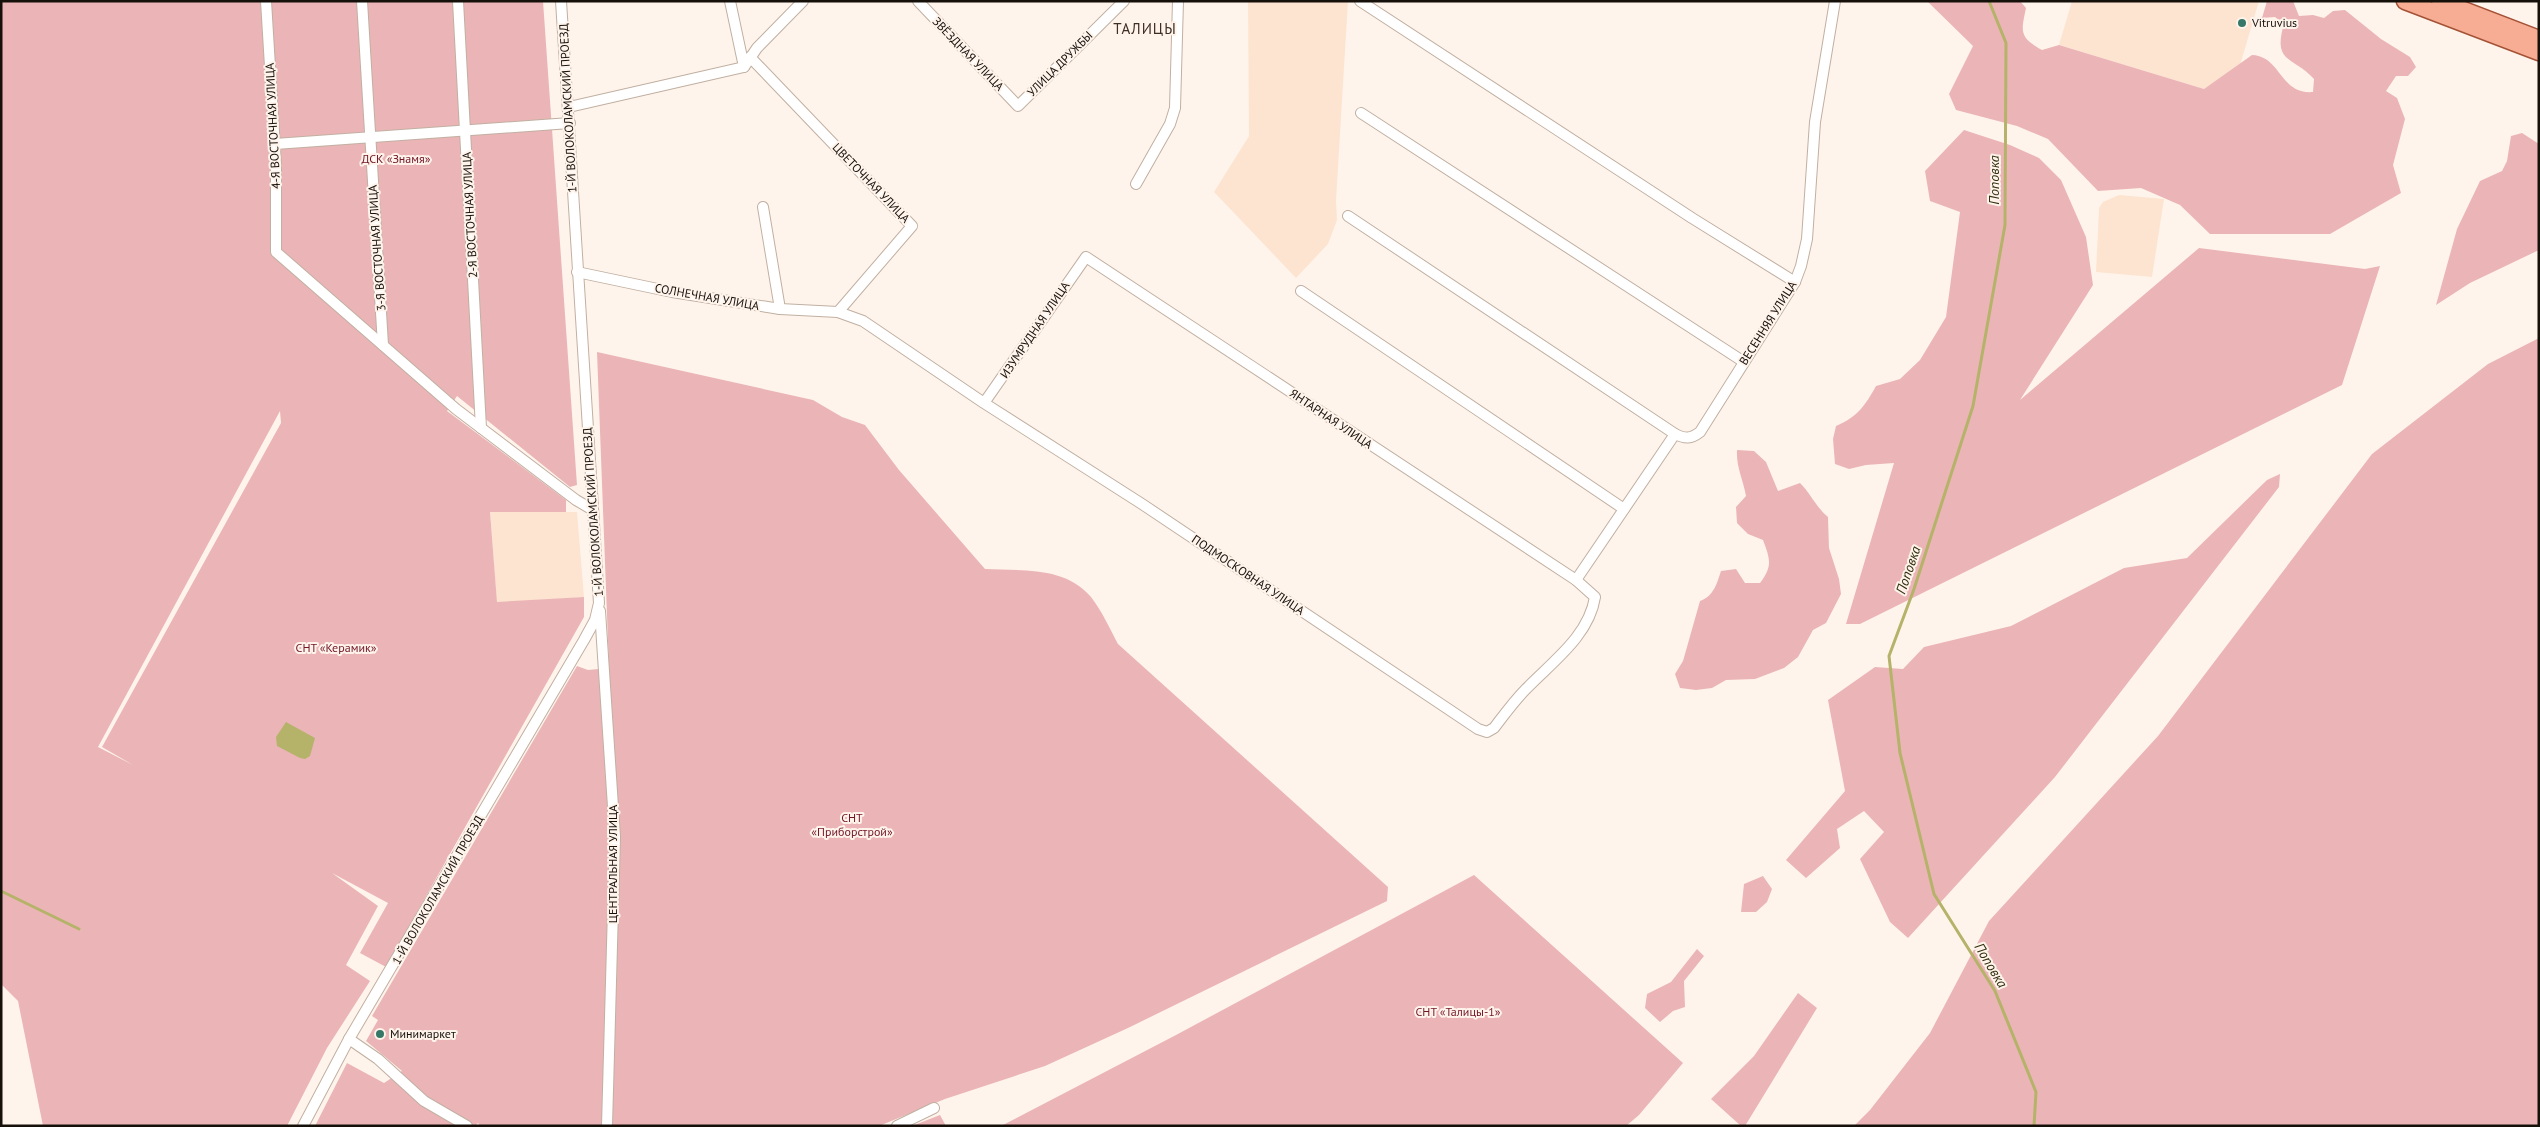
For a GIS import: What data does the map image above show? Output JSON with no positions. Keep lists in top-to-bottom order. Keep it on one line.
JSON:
{"streets":{"street":["ЗВЁЗДНАЯ УЛИЦА","УЛИЦА ДРУЖБЫ","1-Й ВОЛОКОЛАМСКИЙ ПРОЕЗД","4-Я ВОСТОЧНАЯ УЛИЦА","ЦВЕТОЧНАЯ УЛИЦА","2-Я ВОСТОЧНАЯ УЛИЦА","3-Я ВОСТОЧНАЯ УЛИЦА","СОЛНЕЧНАЯ УЛИЦА","ВЕСЕННЯЯ УЛИЦА","ИЗУМРУДНАЯ УЛИЦА","ЯНТАРНАЯ УЛИЦА","ПОДМОСКОВНАЯ УЛИЦА","ЦЕНТРАЛЬНАЯ УЛИЦА"]},"crossings":[["ЗВЁЗДНАЯ УЛИЦА","УЛИЦА ДРУЖБЫ"],["1-Й ВОЛОКОЛАМСКИЙ ПРОЕЗД","СОЛНЕЧНАЯ УЛИЦА"],["1-Й ВОЛОКОЛАМСКИЙ ПРОЕЗД","ЦЕНТРАЛЬНАЯ УЛИЦА"],["4-Я ВОСТОЧНАЯ УЛИЦА","3-Я ВОСТОЧНАЯ УЛИЦА"],["ЦВЕТОЧНАЯ УЛИЦА","СОЛНЕЧНАЯ УЛИЦА"],["ЦВЕТОЧНАЯ УЛИЦА","ПОДМОСКОВНАЯ УЛИЦА"],["СОЛНЕЧНАЯ УЛИЦА","ПОДМОСКОВНАЯ УЛИЦА"],["ИЗУМРУДНАЯ УЛИЦА","ЯНТАРНАЯ УЛИЦА"],["ИЗУМРУДНАЯ УЛИЦА","ПОДМОСКОВНАЯ УЛИЦА"],["ЯНТАРНАЯ УЛИЦА","ПОДМОСКОВНАЯ УЛИЦА"]],"districts":["ТАЛИЦЫ"],"water":["Поповка"],"parks":["ДСК «Знамя»","СНТ «Керамик»","СНТ «Приборстрой»","СНТ «Талицы-1»"],"places":["Vitruvius","Минимаркет"]}
